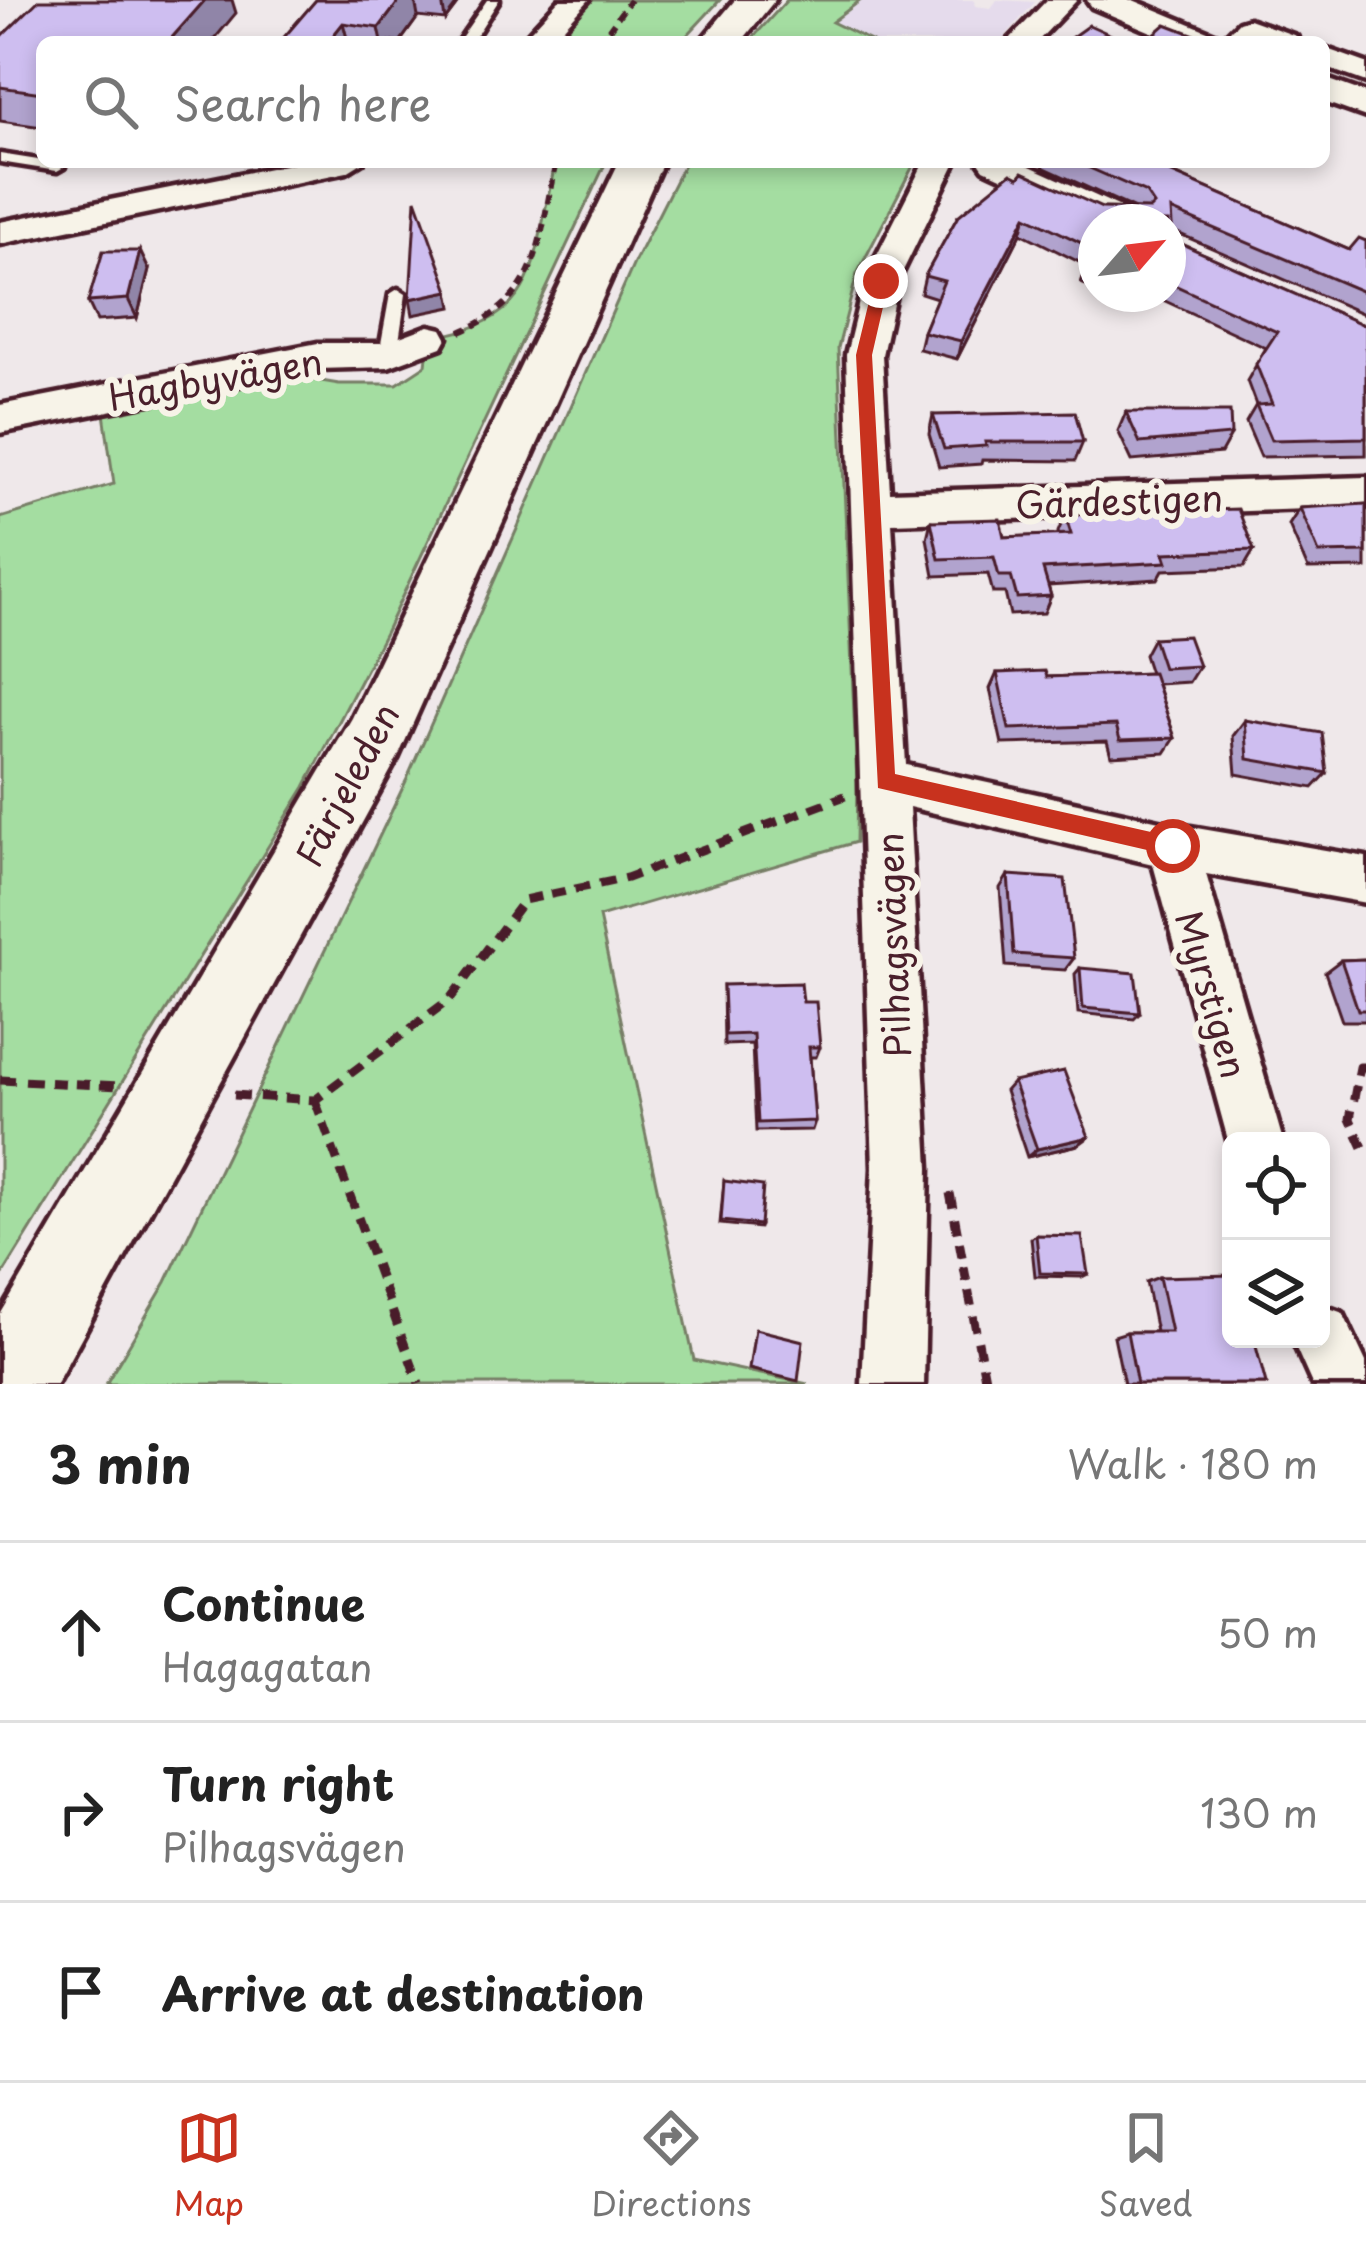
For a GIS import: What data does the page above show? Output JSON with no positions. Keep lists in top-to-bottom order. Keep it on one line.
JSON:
{"streets":{"main road":["Färjeleden"],"street":["Hagbyvägen","Gärdestigen","Pilhagsvägen","Myrstigen"]},"crossings":[["Gärdestigen","Pilhagsvägen"]],"north":"top right","page":{"search":"Search here","heading":["3 min","Walk · 180 m"],"list":[["Continue","Hagagatan","50 m"],["Turn right","Pilhagsvägen","130 m"],"Arrive at destination"],"nav":["Map","Directions","Saved"]}}
